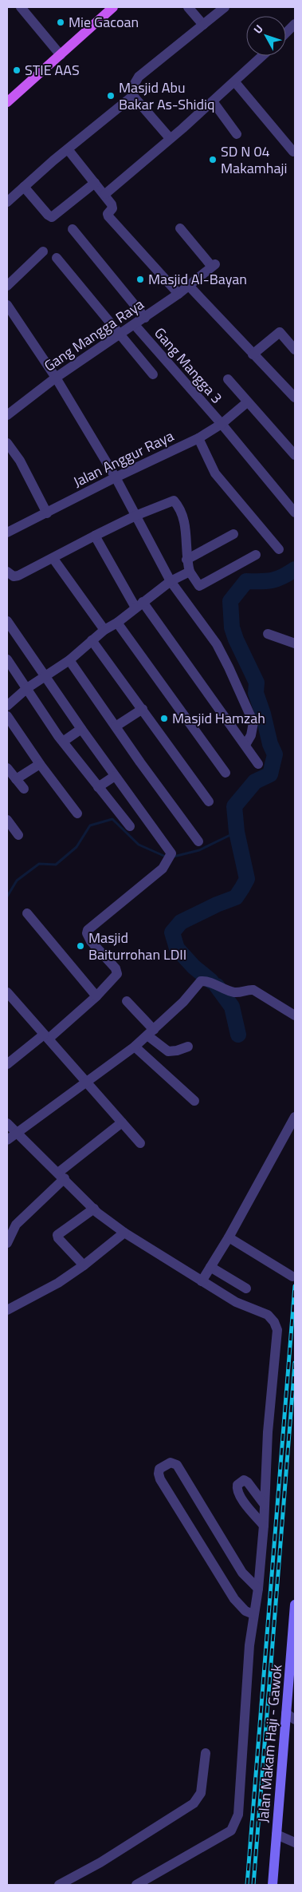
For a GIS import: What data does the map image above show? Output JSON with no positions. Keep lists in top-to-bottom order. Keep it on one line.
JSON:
{"streets":{"street":["Gang Mangga Raya","Gang Mangga 3","Jalan Anggur Raya","Jalan Makam Haji - Gawok"]},"crossings":[["Gang Mangga Raya","Gang Mangga 3"],["Gang Mangga 3","Jalan Anggur Raya"]],"places":["Mie Gacoan","STIE AAS","Masjid Abu Bakar As-Shidiq","SD N 04 Makamhaji","Masjid Al-Bayan","Masjid Hamzah","Masjid Baiturrohan LDII"],"north":"top left"}
